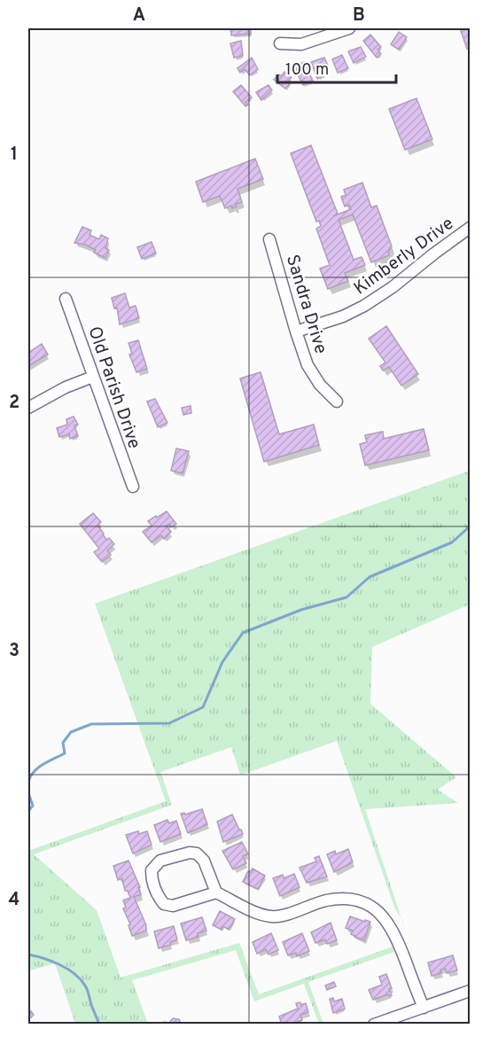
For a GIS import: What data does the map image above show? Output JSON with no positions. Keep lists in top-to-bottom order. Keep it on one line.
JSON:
{"streets":{"street":["Kimberly Drive","Sandra Drive","Old Parish Drive"]},"crossings":[["Kimberly Drive","Sandra Drive"]],"scale_bar":"100 m","grid":{"columns":["A","B"],"rows":["1","2","3","4"]}}
